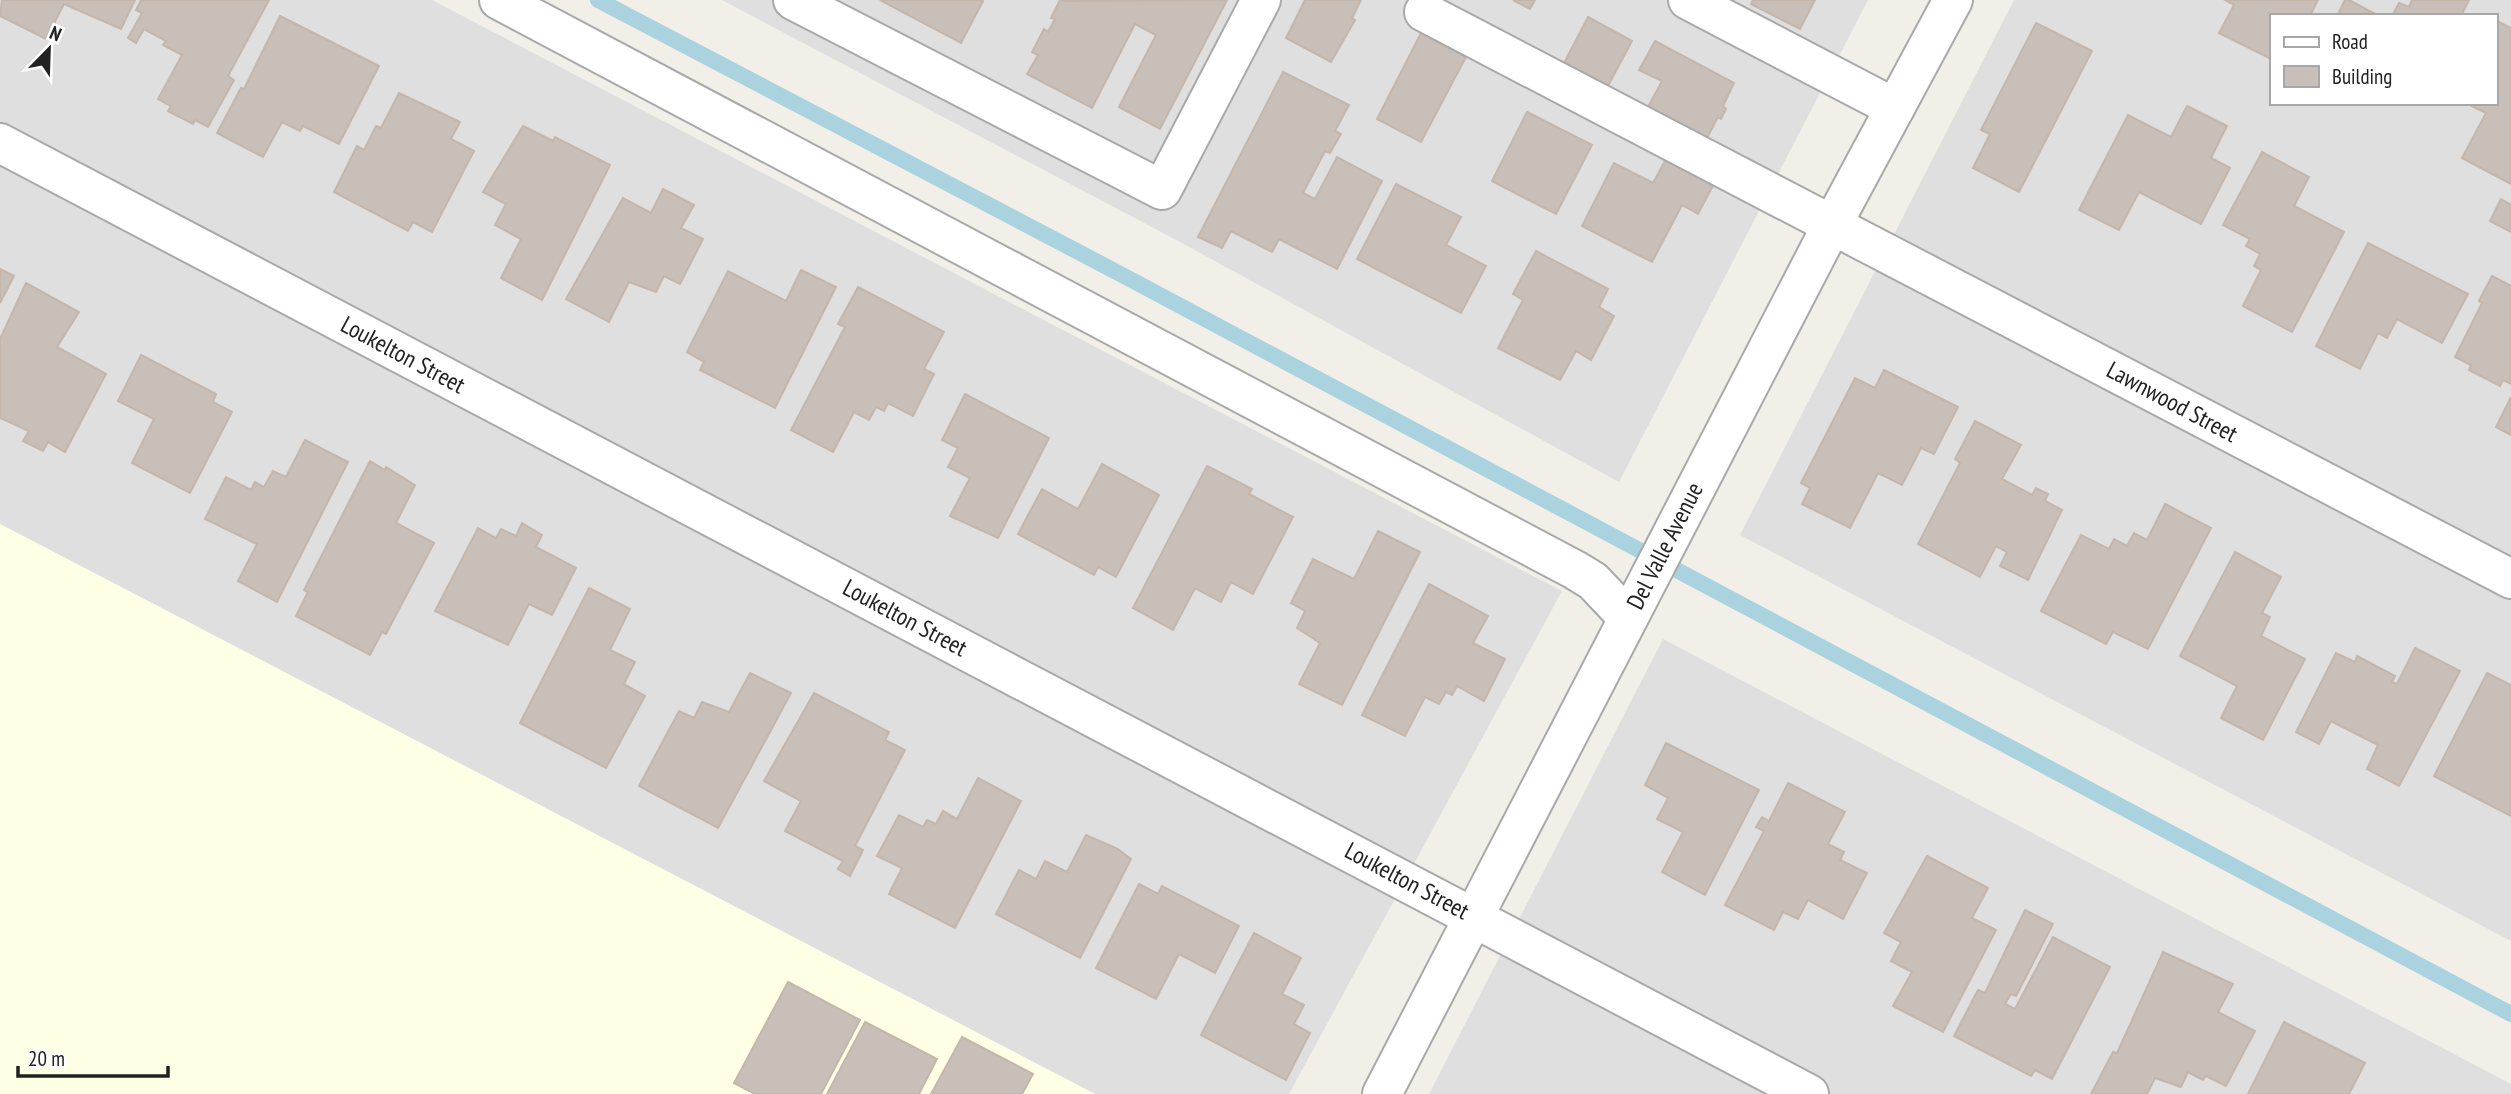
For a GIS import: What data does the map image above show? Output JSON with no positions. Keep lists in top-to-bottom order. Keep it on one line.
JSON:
{"streets":{"street":["Loukelton Street","Lawnwood Street","Del Valle Avenue"]},"crossings":[["Loukelton Street","Del Valle Avenue"],["Lawnwood Street","Del Valle Avenue"]],"legend":["Road","Building"],"scale_bar":"20 m","north":"top right"}
